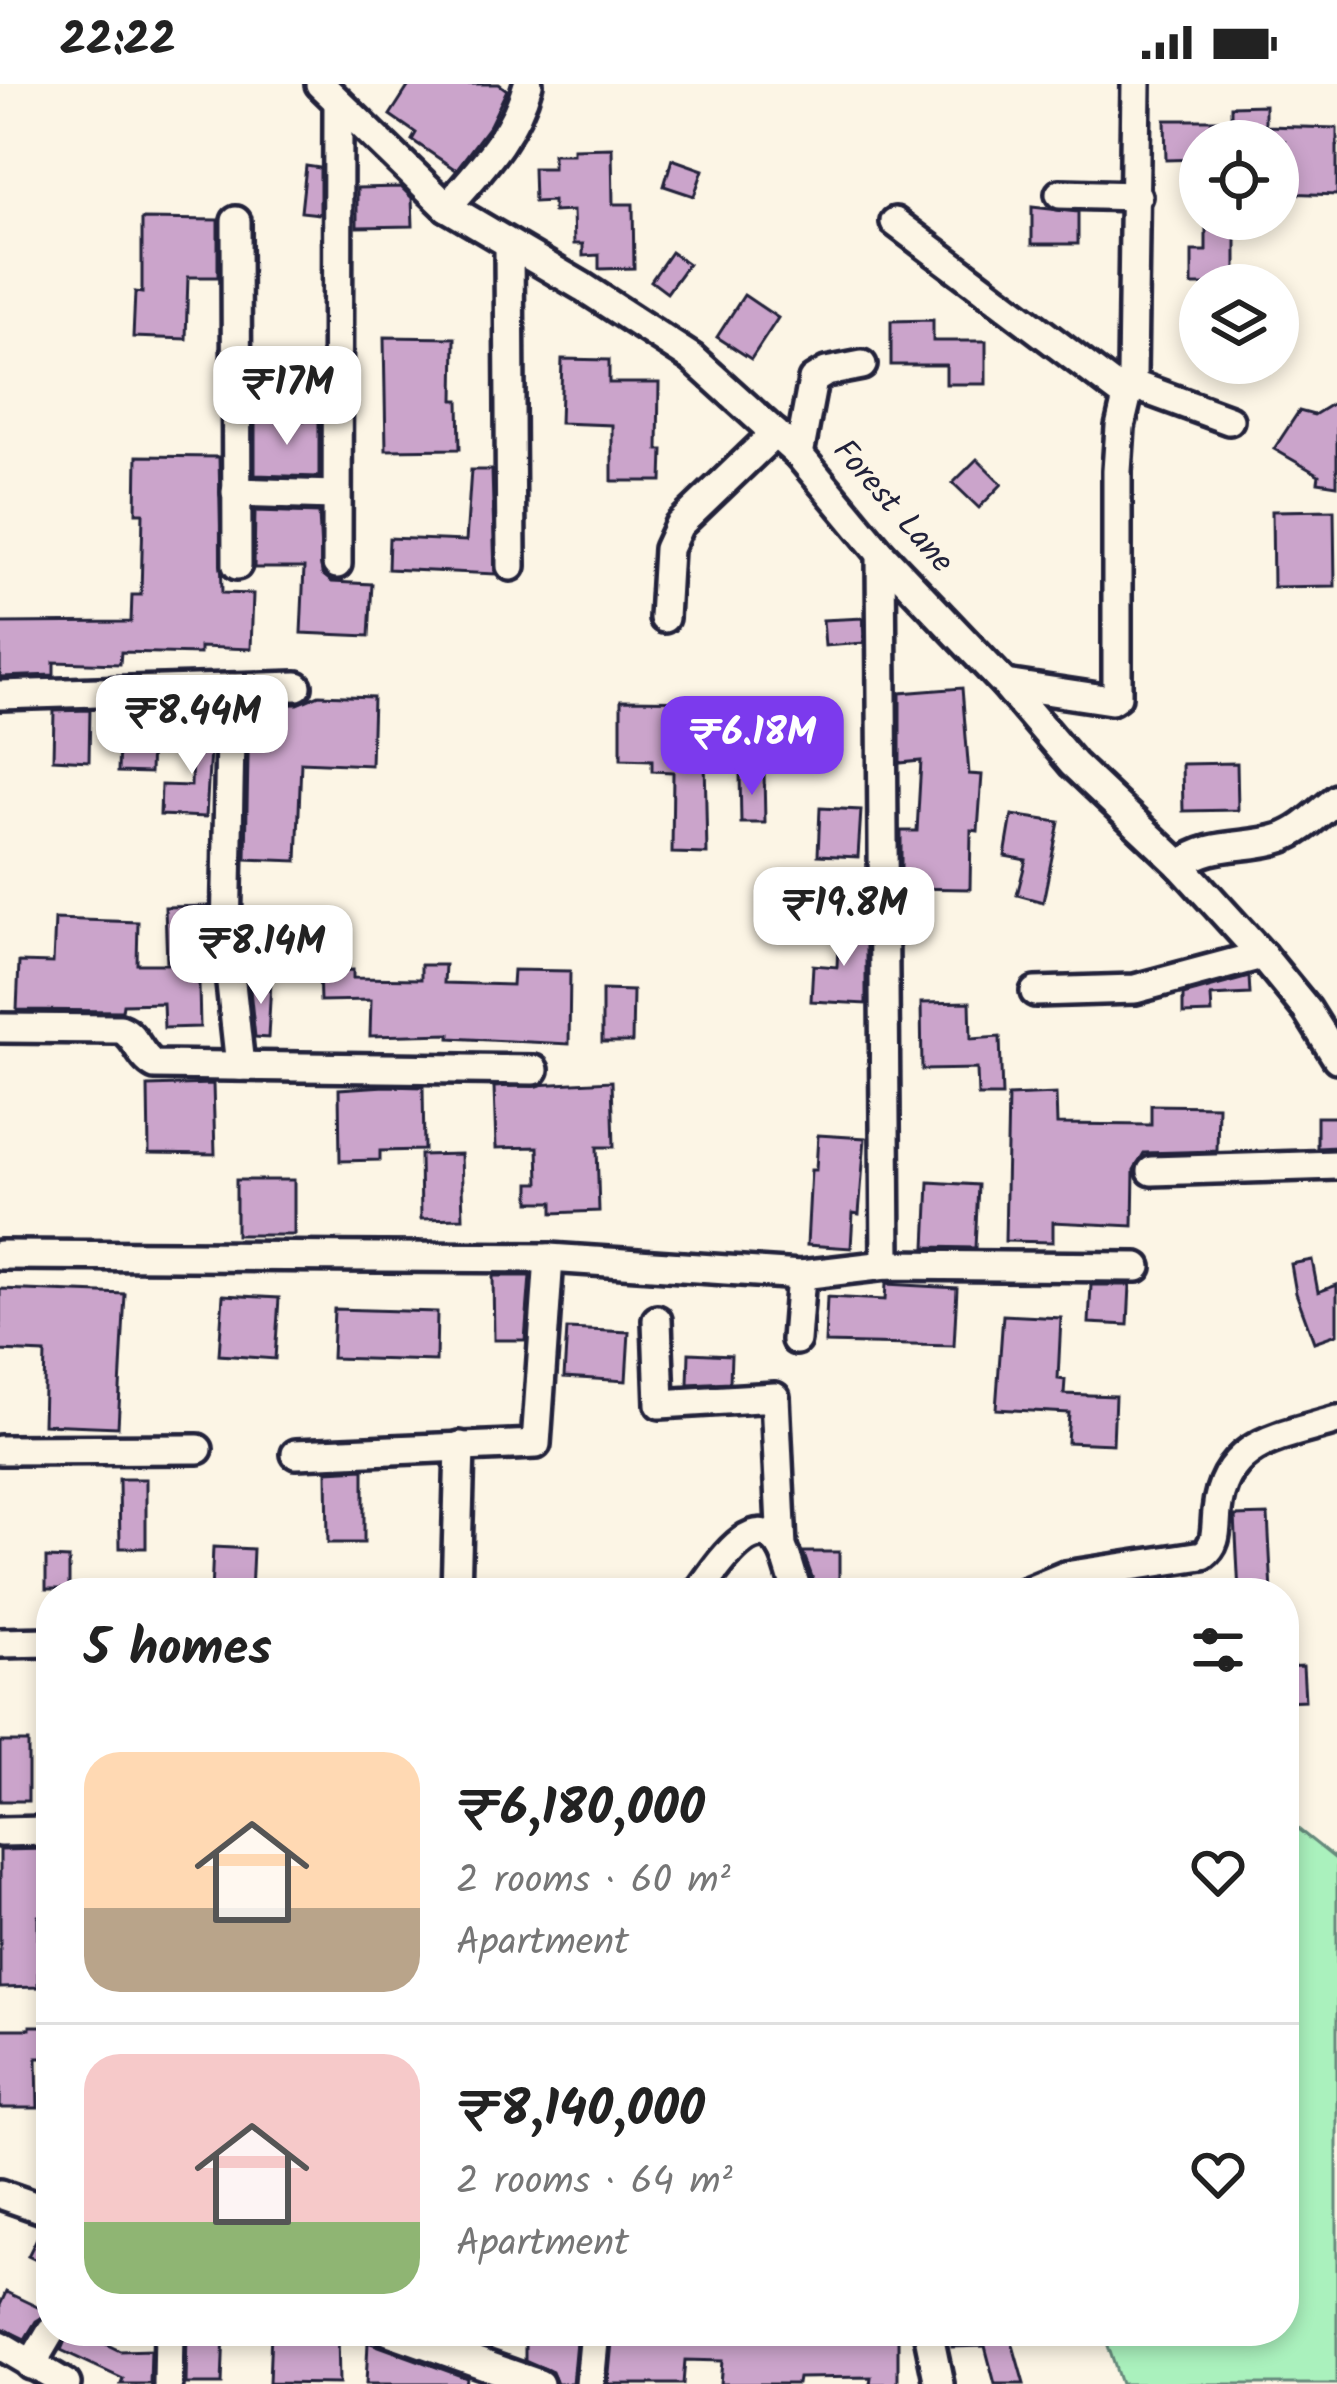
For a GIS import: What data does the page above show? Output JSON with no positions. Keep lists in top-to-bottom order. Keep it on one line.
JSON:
{"streets":{"street":["Forest Lane"]},"page":{"status":"22:22","price":["₹17M","₹8.44M","₹6.18M","₹19.8M","₹8.14M"],"heading":"5 homes","list":[{"name":"₹6,180,000","note":"2 rooms · 60 m² · Apartment"},{"name":"₹8,140,000","note":"2 rooms · 64 m² · Apartment"}]}}
